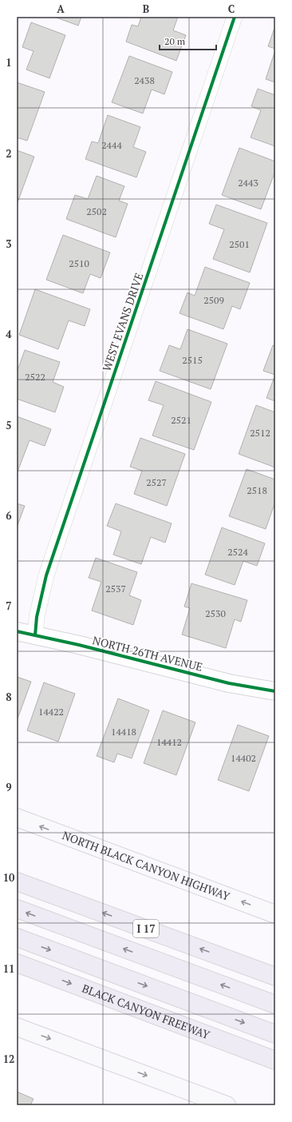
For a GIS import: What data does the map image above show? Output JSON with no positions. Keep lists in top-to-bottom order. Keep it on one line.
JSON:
{"streets":{"highway":["I 17","BLACK CANYON FREEWAY"],"main road":["NORTH BLACK CANYON HIGHWAY"],"street":["WEST EVANS DRIVE","NORTH 26TH AVENUE"]},"crossings":[["WEST EVANS DRIVE","NORTH 26TH AVENUE"]],"one_way":["NORTH BLACK CANYON HIGHWAY"],"house_numbers":["2438","2444","2443","2502","2501","2510","2509","2515","2522","2521","2512","2527","2518","2524","2537","2530","14422","14418","14412","14402"],"scale_bar":"20 m","grid":{"columns":["A","B","C"],"rows":["1","2","3","4","5","6","7","8","9","10","11","12"]}}
